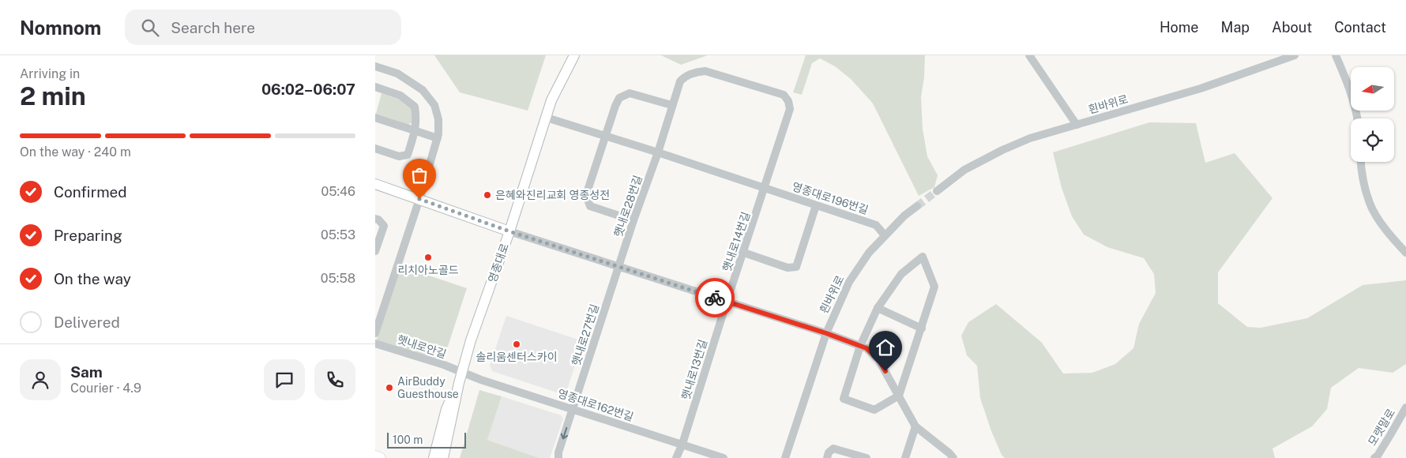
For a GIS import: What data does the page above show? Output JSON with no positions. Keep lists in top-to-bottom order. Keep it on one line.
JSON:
{"streets":{"main road":["영종대로"],"street":["흰바위로","영종대로196번길","햇내로28번길","햇내로14번길","햇내로27번길","햇내로안길","햇내로13번길","영종대로162번길","모랫말로"]},"crossings":[["흰바위로","영종대로196번길"],["영종대로196번길","햇내로28번길"],["영종대로196번길","햇내로14번길"],["영종대로196번길","영종대로"],["햇내로28번길","햇내로27번길"],["햇내로14번길","햇내로13번길"],["영종대로","햇내로안길"],["영종대로","영종대로162번길"],["햇내로27번길","영종대로162번길"],["햇내로안길","영종대로162번길"],["햇내로13번길","영종대로162번길"]],"places":["은혜와진리교회 영종성전","리치아노골드","솔리움센터스카이","AirBuddy Guesthouse"],"scale_bar":"100 m","north":"left","page":{"header":"Nomnom","search":"Search here","nav":["Home","Map","About","Contact"],"heading":["2 min","Arriving in","06:02–06:07"],"panel":["Sam","Courier · 4.9"],"bar":"On the way · 240 m","list":[["Confirmed","05:46"],["Preparing","05:53"],["On the way","05:58"],"Delivered"],"scale":"100 m"}}
